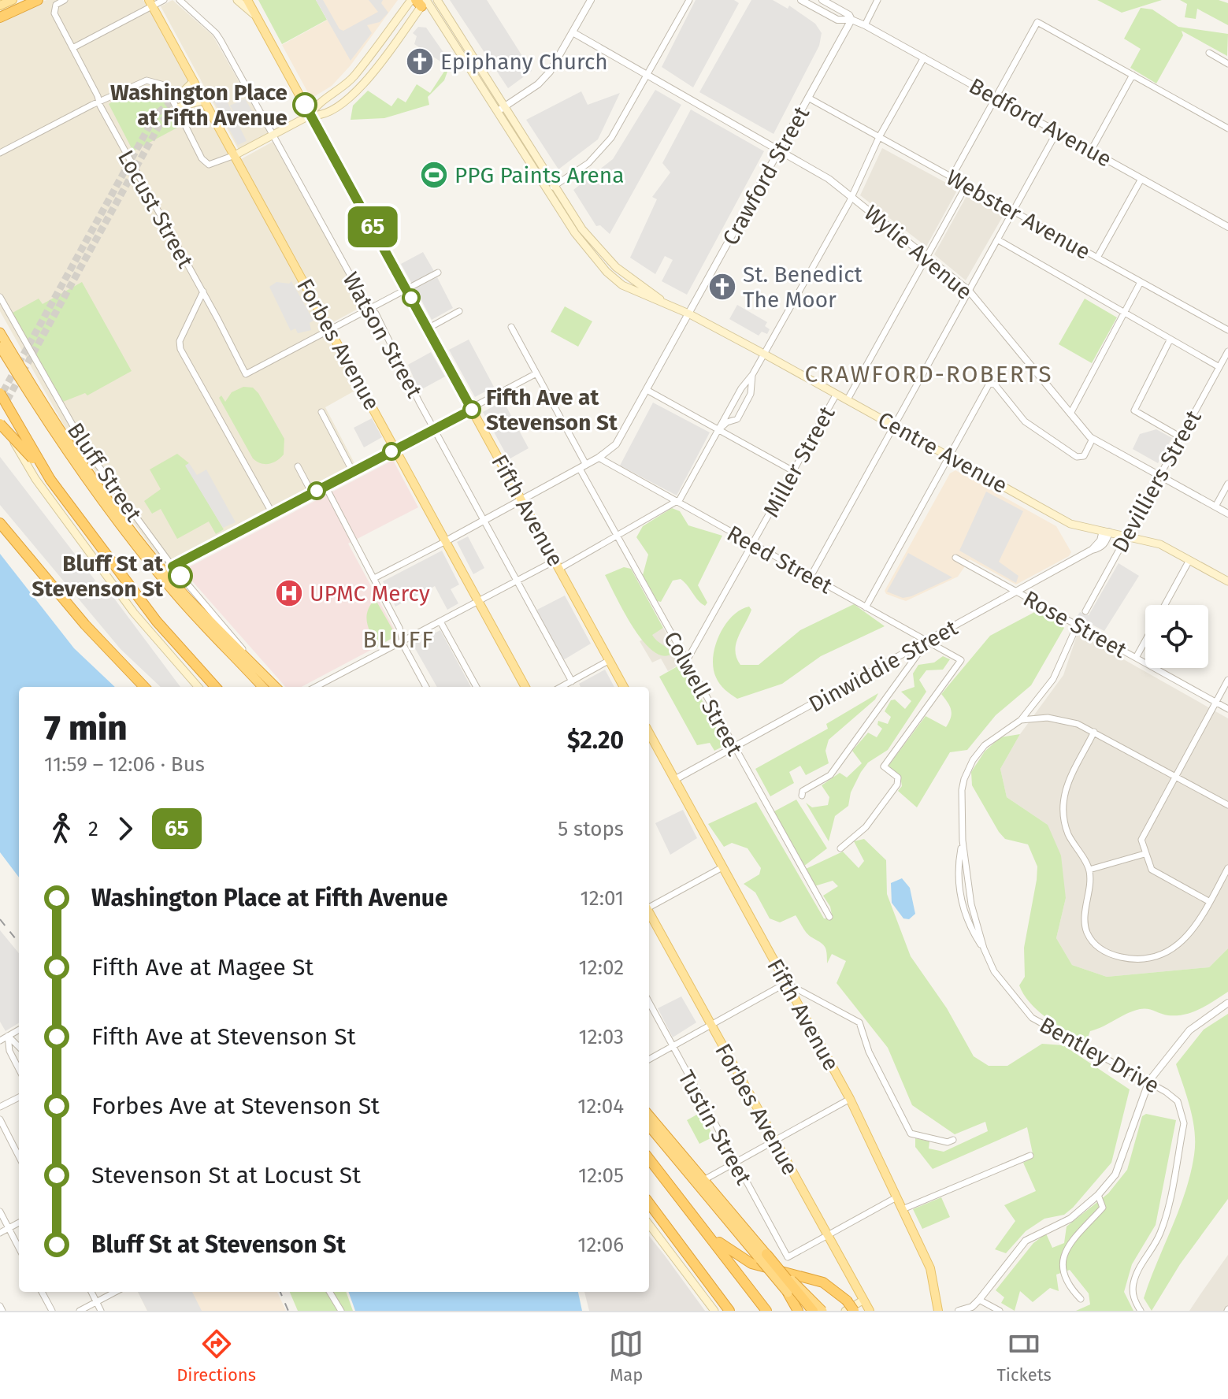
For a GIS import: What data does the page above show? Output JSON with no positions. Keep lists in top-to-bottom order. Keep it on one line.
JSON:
{"streets":{"main road":["Forbes Avenue","Centre Avenue","Fifth Avenue"],"street":["Bedford Avenue","Crawford Street","Locust Street","Webster Avenue","Wylie Avenue","Watson Street","Miller Street","Bluff Street","Devilliers Street","Reed Street","Rose Street","Dinwiddie Street","Colwell Street","Bentley Drive","Tustin Street"]},"crossings":[["Bedford Avenue","Crawford Street"],["Crawford Street","Webster Avenue"],["Crawford Street","Wylie Avenue"],["Crawford Street","Watson Street"],["Crawford Street","Forbes Avenue"],["Crawford Street","Centre Avenue"],["Crawford Street","Fifth Avenue"],["Crawford Street","Reed Street"],["Crawford Street","Colwell Street"],["Locust Street","Forbes Avenue"],["Wylie Avenue","Devilliers Street"],["Forbes Avenue","Tustin Street"],["Centre Avenue","Miller Street"],["Centre Avenue","Devilliers Street"],["Centre Avenue","Dinwiddie Street"],["Miller Street","Reed Street"],["Miller Street","Colwell Street"],["Fifth Avenue","Dinwiddie Street"],["Reed Street","Dinwiddie Street"],["Rose Street","Dinwiddie Street"],["Dinwiddie Street","Colwell Street"]],"districts":["CRAWFORD-ROBERTS","BLUFF"],"places":{"church":["Epiphany Church","St. Benedict The Moor"],"other":["Washington Place at Fifth Avenue","Fifth Ave at Stevenson St","Bluff St at Stevenson St"],"sports":["PPG Paints Arena"],"hospital":["UPMC Mercy"]},"lines":["bus line 65"],"page":{"on_map":"65","heading":["7 min","11:59 – 12:06 · Bus","$2.20"],"legs":["2","65","5 stops"],"list":[{"name":"Washington Place at Fifth Avenue","value":"12:01"},{"name":"Fifth Ave at Magee St","value":"12:02"},{"name":"Fifth Ave at Stevenson St","value":"12:03"},{"name":"Forbes Ave at Stevenson St","value":"12:04"},{"name":"Stevenson St at Locust St","value":"12:05"},{"name":"Bluff St at Stevenson St","value":"12:06"}],"tabs":["Directions","Map","Tickets"]}}
